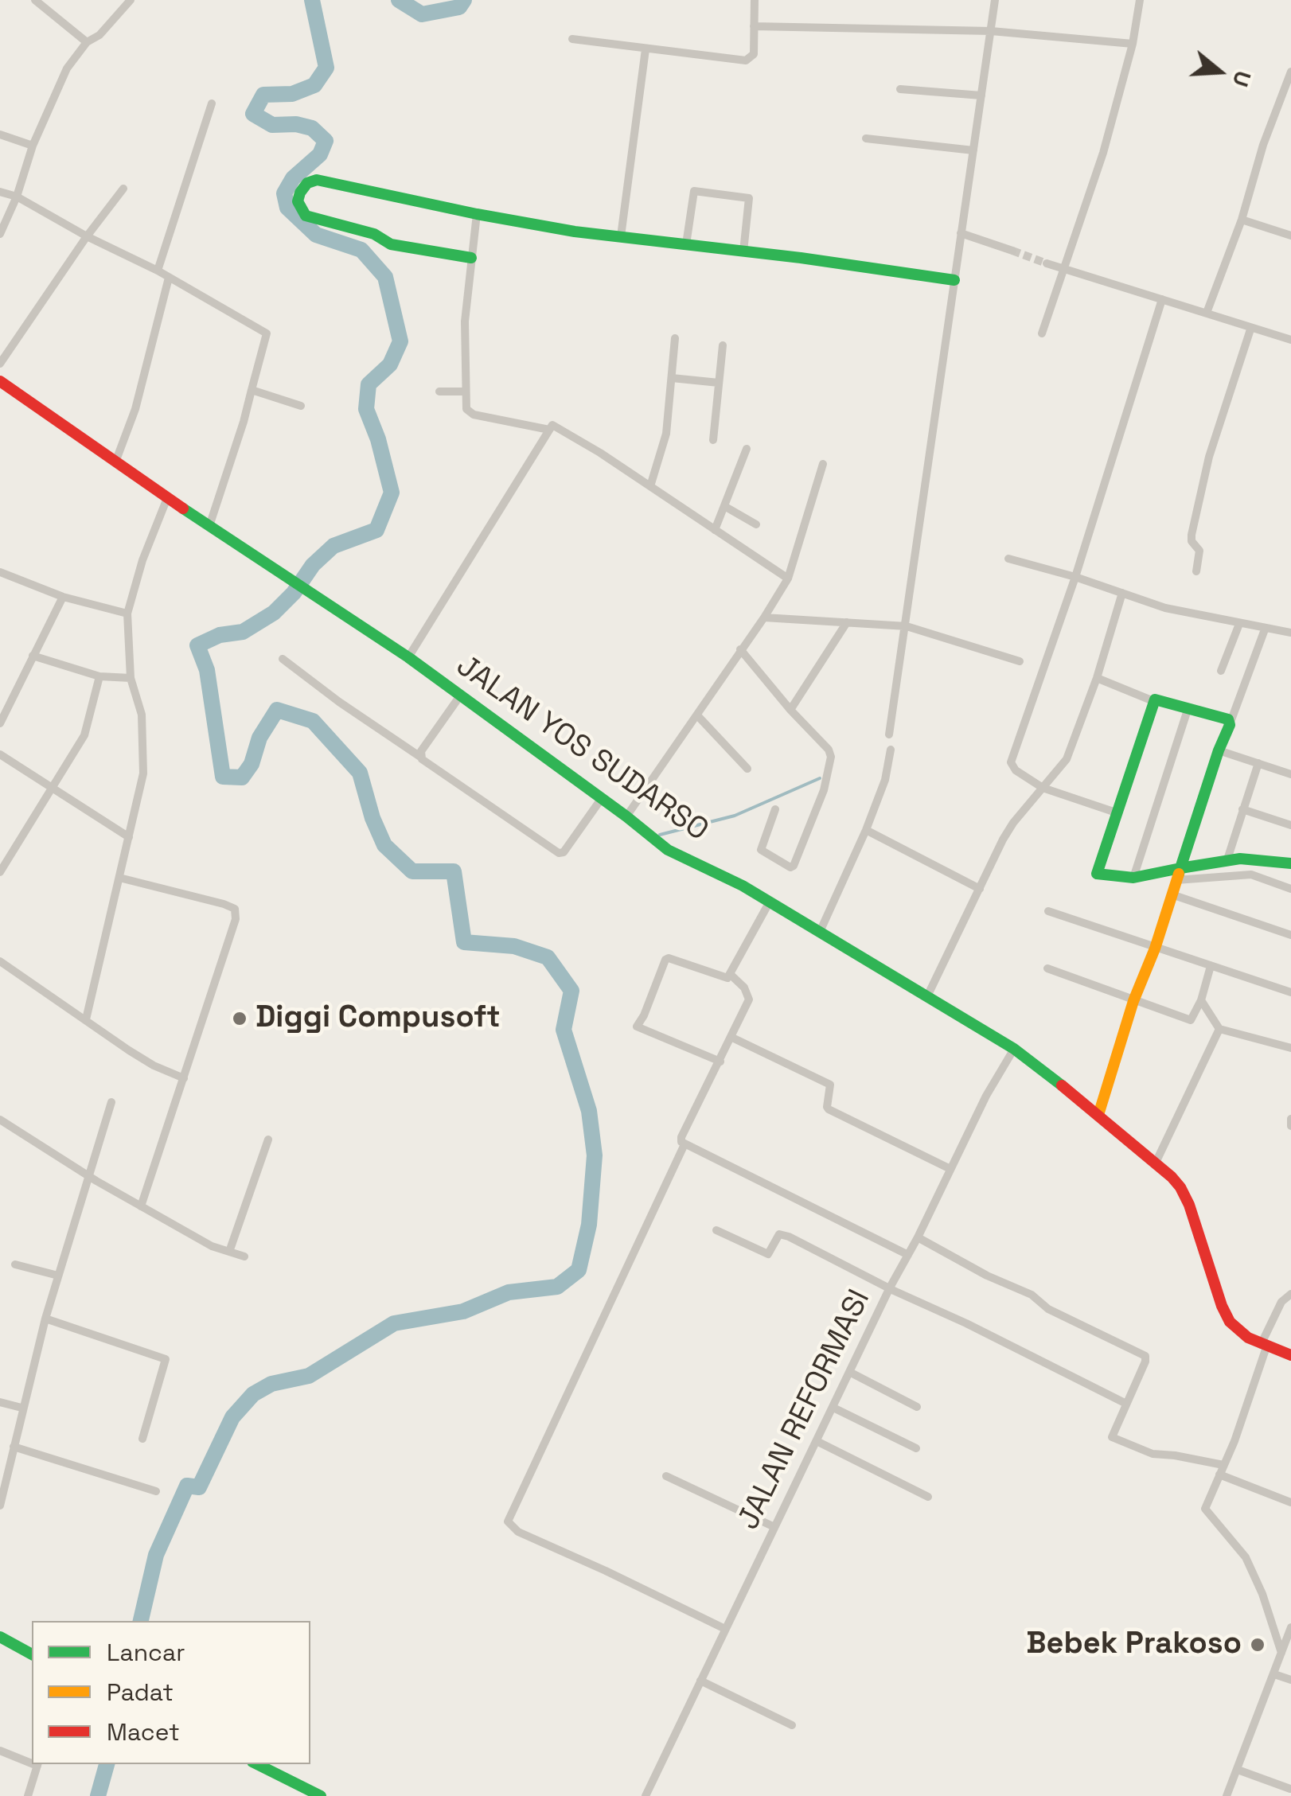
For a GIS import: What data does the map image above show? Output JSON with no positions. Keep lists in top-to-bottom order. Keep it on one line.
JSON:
{"streets":{"street":["JALAN YOS SUDARSO","JALAN REFORMASI"]},"crossings":[["JALAN YOS SUDARSO","JALAN REFORMASI"]],"places":["Diggi Compusoft","Bebek Prakoso"],"legend":["Lancar","Padat","Macet"],"north":"right"}
